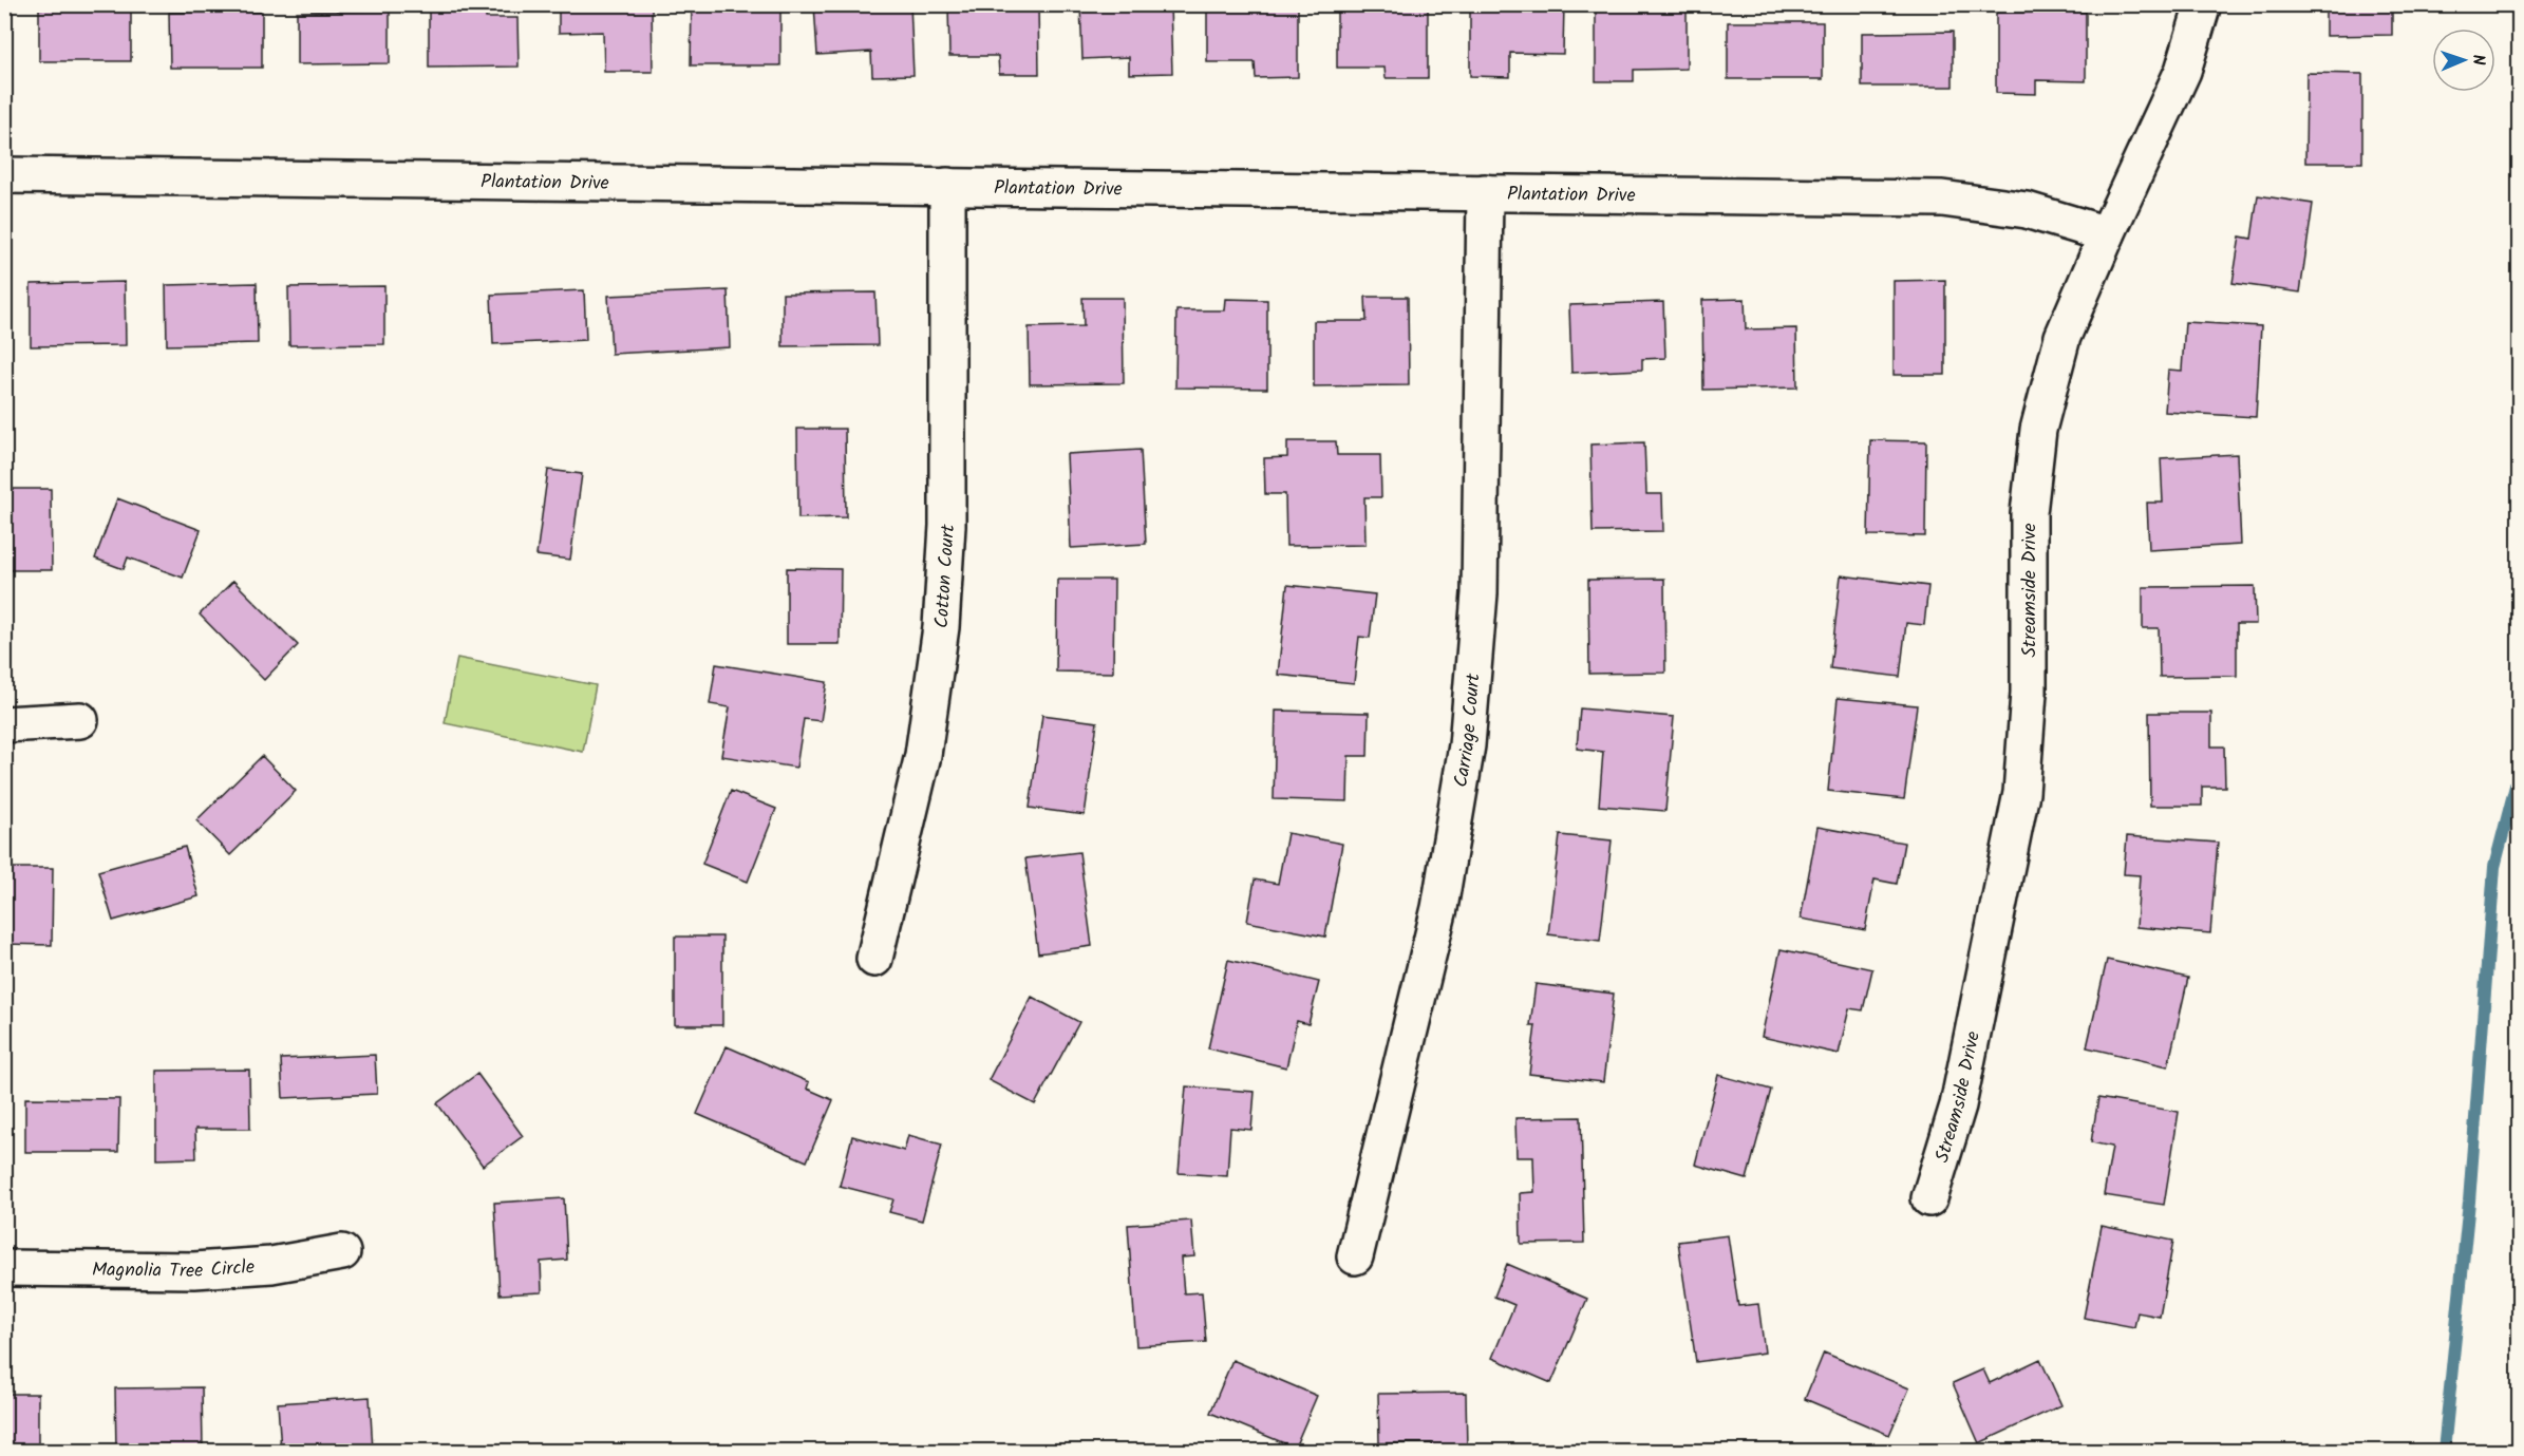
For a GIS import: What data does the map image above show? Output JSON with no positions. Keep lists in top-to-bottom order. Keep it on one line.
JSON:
{"streets":{"street":["Plantation Drive","Cotton Court","Streamside Drive","Carriage Court","Magnolia Tree Circle"]},"crossings":[["Plantation Drive","Cotton Court"],["Plantation Drive","Streamside Drive"],["Plantation Drive","Carriage Court"]],"north":"right"}
